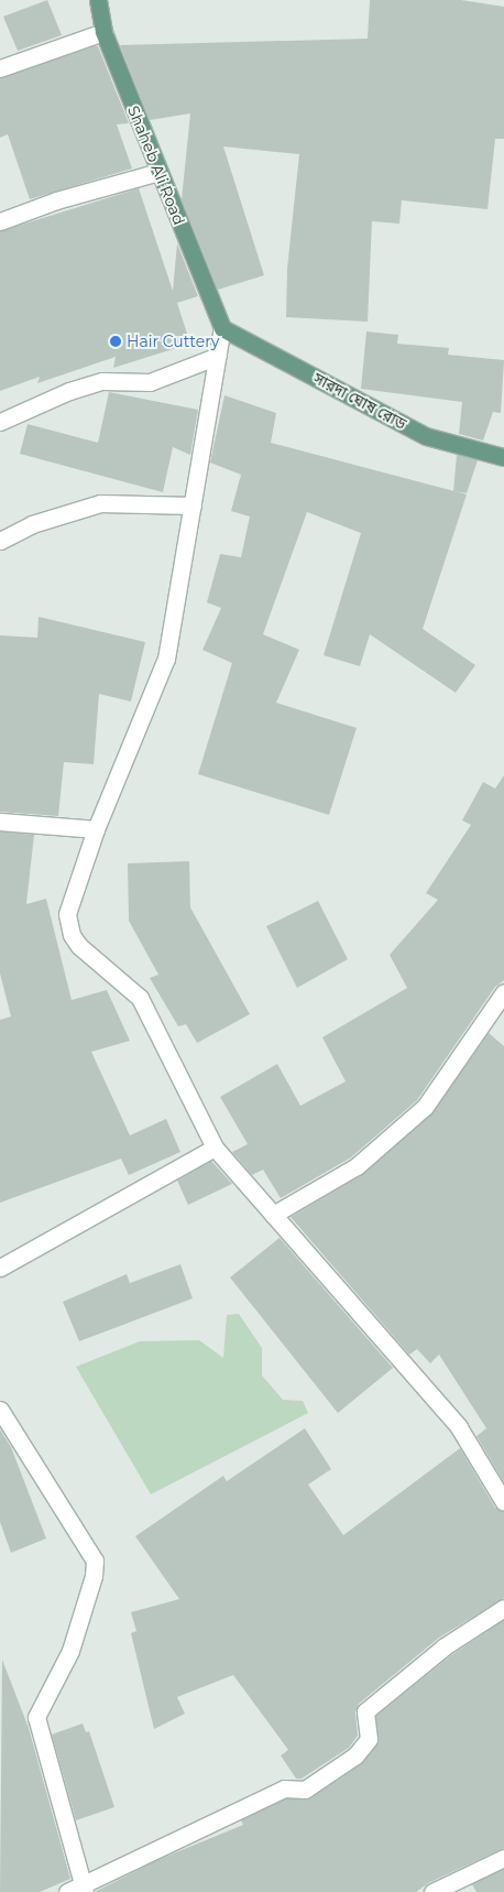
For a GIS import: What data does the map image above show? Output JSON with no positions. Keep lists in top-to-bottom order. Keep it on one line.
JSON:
{"streets":{"main road":["Shaheb Ali Road","সারদা ঘোষ রোড"]},"crossings":[["Shaheb Ali Road","সারদা ঘোষ রোড"]],"places":["Hair Cuttery"]}
